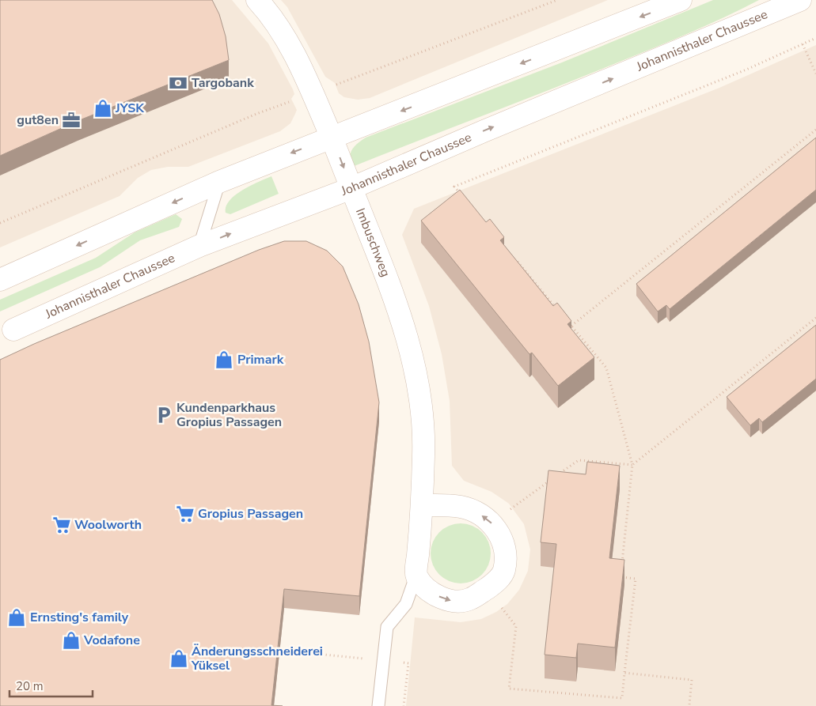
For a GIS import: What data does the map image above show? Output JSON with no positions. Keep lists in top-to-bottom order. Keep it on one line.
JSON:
{"streets":{"main road":["Johannisthaler Chaussee","Imbuschweg"]},"crossings":[["Johannisthaler Chaussee","Imbuschweg"]],"places":{"bank":["Targobank"],"shop":["JYSK","Primark","Ernsting's family","Vodafone","Änderungsschneiderei Yüksel"],"office":["gut8en"],"parking":["Kundenparkhaus Gropius Passagen"],"supermarket":["Gropius Passagen","Woolworth"]},"scale_bar":"20 m"}
